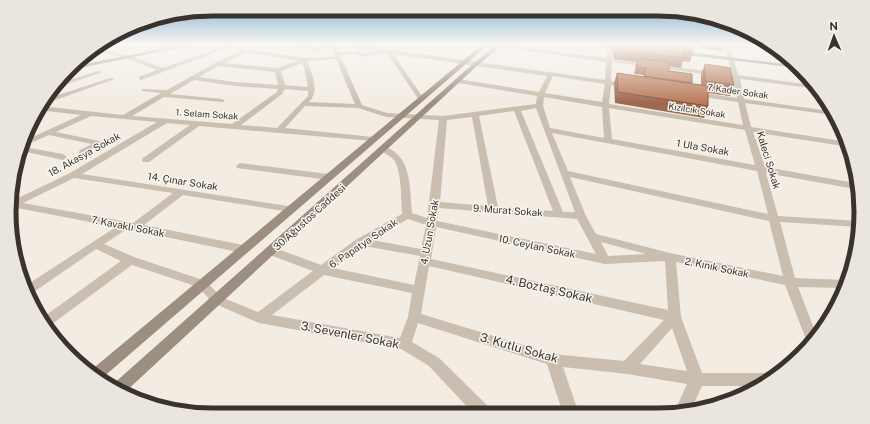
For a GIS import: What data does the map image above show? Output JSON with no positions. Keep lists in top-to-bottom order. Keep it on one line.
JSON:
{"streets":{"main road":["30 Ağustos Caddesi"],"street":["7. Kader Sokak","Kızılcık Sokak","1. Selam Sokak","1 Ula Sokak","18. Akasya Sokak","Kaleci Sokak","14. Çınar Sokak","9. Murat Sokak","7. Kavaklı Sokak","4. Uzun Sokak","6. Papatya Sokak","10. Ceylan Sokak","2. Kınık Sokak","4. Boztaş Sokak","3. Sevenler Sokak","3. Kutlu Sokak"]},"crossings":[["7. Kader Sokak","Kaleci Sokak"],["Kızılcık Sokak","Kaleci Sokak"],["Kızılcık Sokak","30 Ağustos Caddesi"],["1. Selam Sokak","18. Akasya Sokak"],["1. Selam Sokak","30 Ağustos Caddesi"],["1 Ula Sokak","Kaleci Sokak"],["18. Akasya Sokak","14. Çınar Sokak"],["Kaleci Sokak","2. Kınık Sokak"],["14. Çınar Sokak","30 Ağustos Caddesi"],["9. Murat Sokak","4. Uzun Sokak"],["30 Ağustos Caddesi","7. Kavaklı Sokak"],["30 Ağustos Caddesi","6. Papatya Sokak"],["30 Ağustos Caddesi","3. Sevenler Sokak"],["4. Uzun Sokak","10. Ceylan Sokak"],["4. Uzun Sokak","4. Boztaş Sokak"],["4. Uzun Sokak","3. Sevenler Sokak"],["4. Uzun Sokak","3. Kutlu Sokak"],["6. Papatya Sokak","10. Ceylan Sokak"],["6. Papatya Sokak","4. Boztaş Sokak"],["6. Papatya Sokak","3. Sevenler Sokak"],["10. Ceylan Sokak","2. Kınık Sokak"]],"north":"top"}
